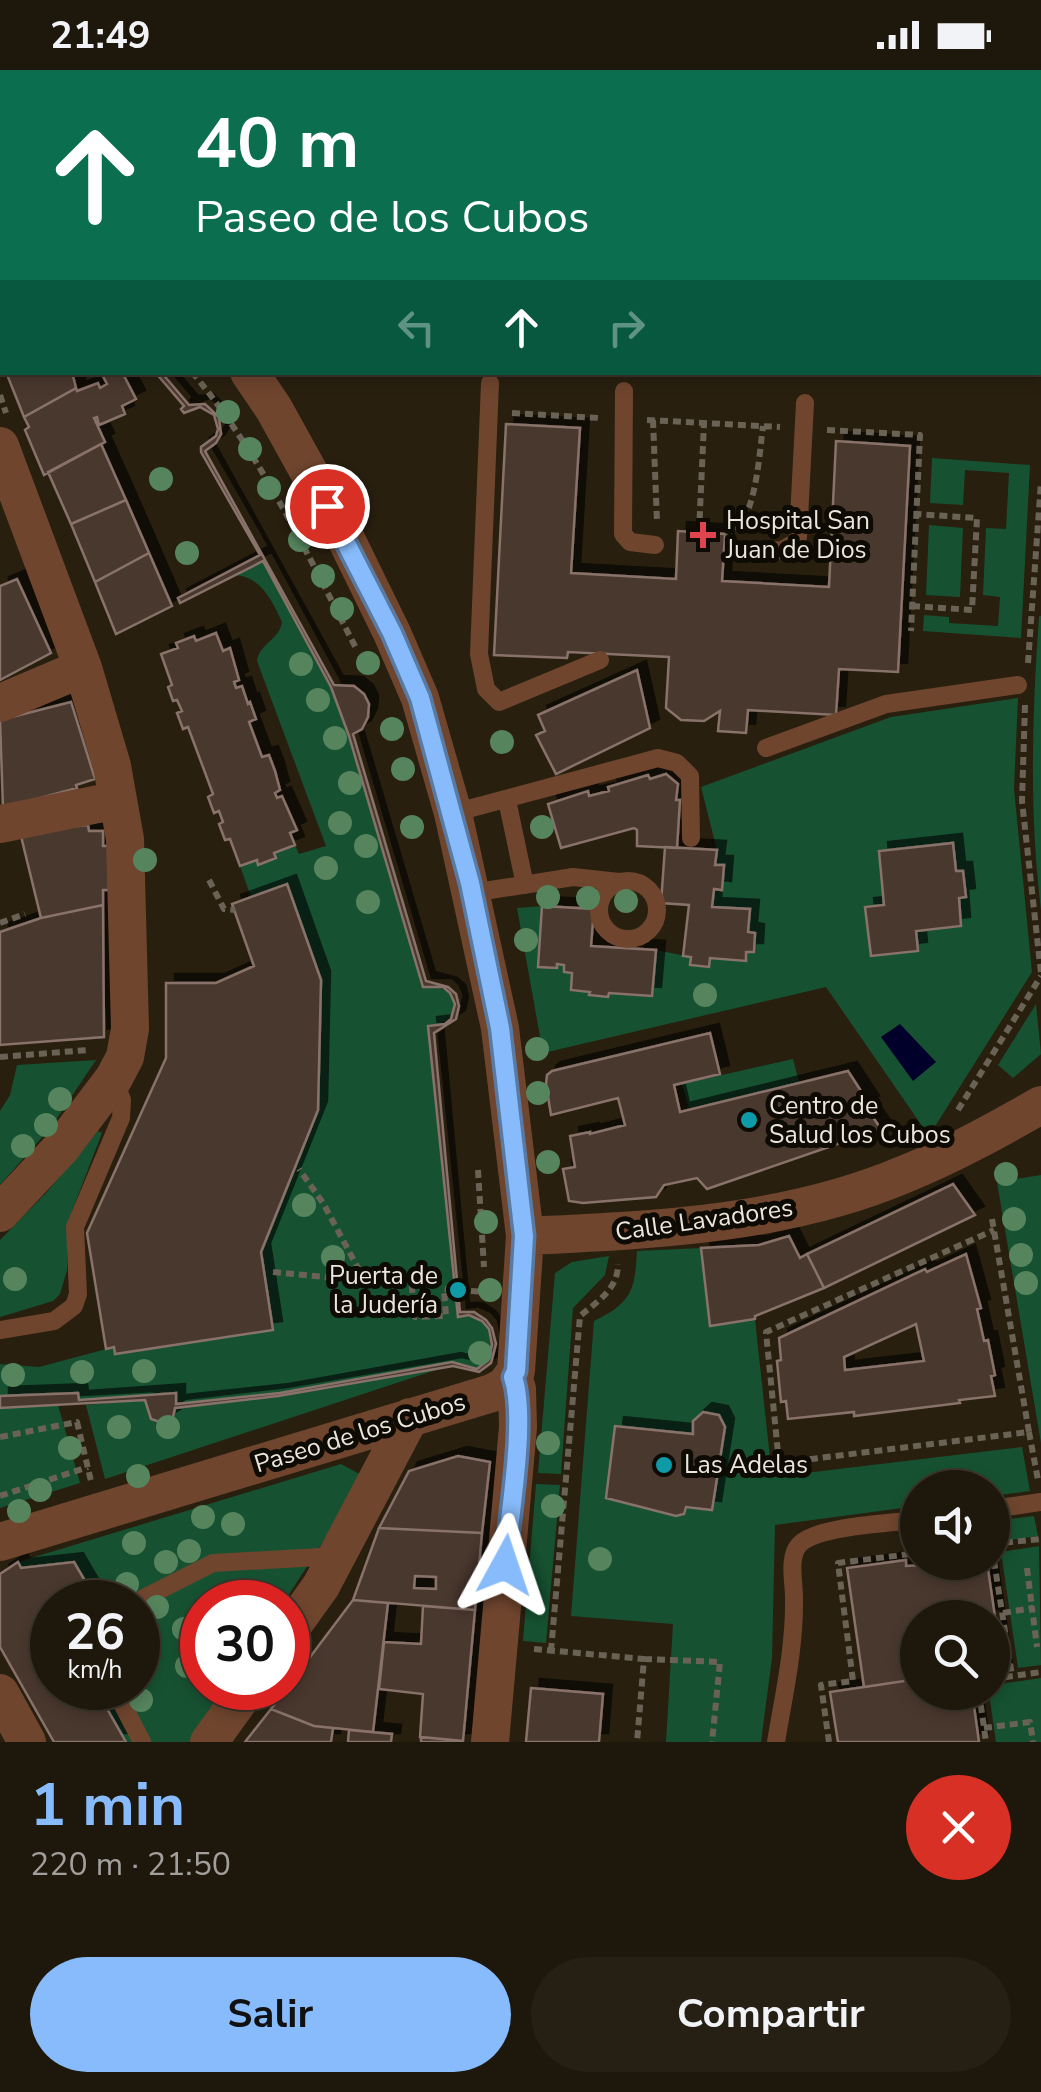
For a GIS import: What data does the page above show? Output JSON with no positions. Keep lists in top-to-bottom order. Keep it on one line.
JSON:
{"streets":{"street":["Calle Lavadores","Paseo de los Cubos"]},"places":{"health":["Hospital San Juan de Dios"],"other":["Centro de Salud los Cubos","Puerta de la Judería","Las Adelas"]},"page":{"status":"21:49","turn":["40 m","Paseo de los Cubos"],"speed":"26 km/h","limit":"30","heading":["1 min","220 m · 21:50"],"buttons":["Salir","Compartir"]}}
